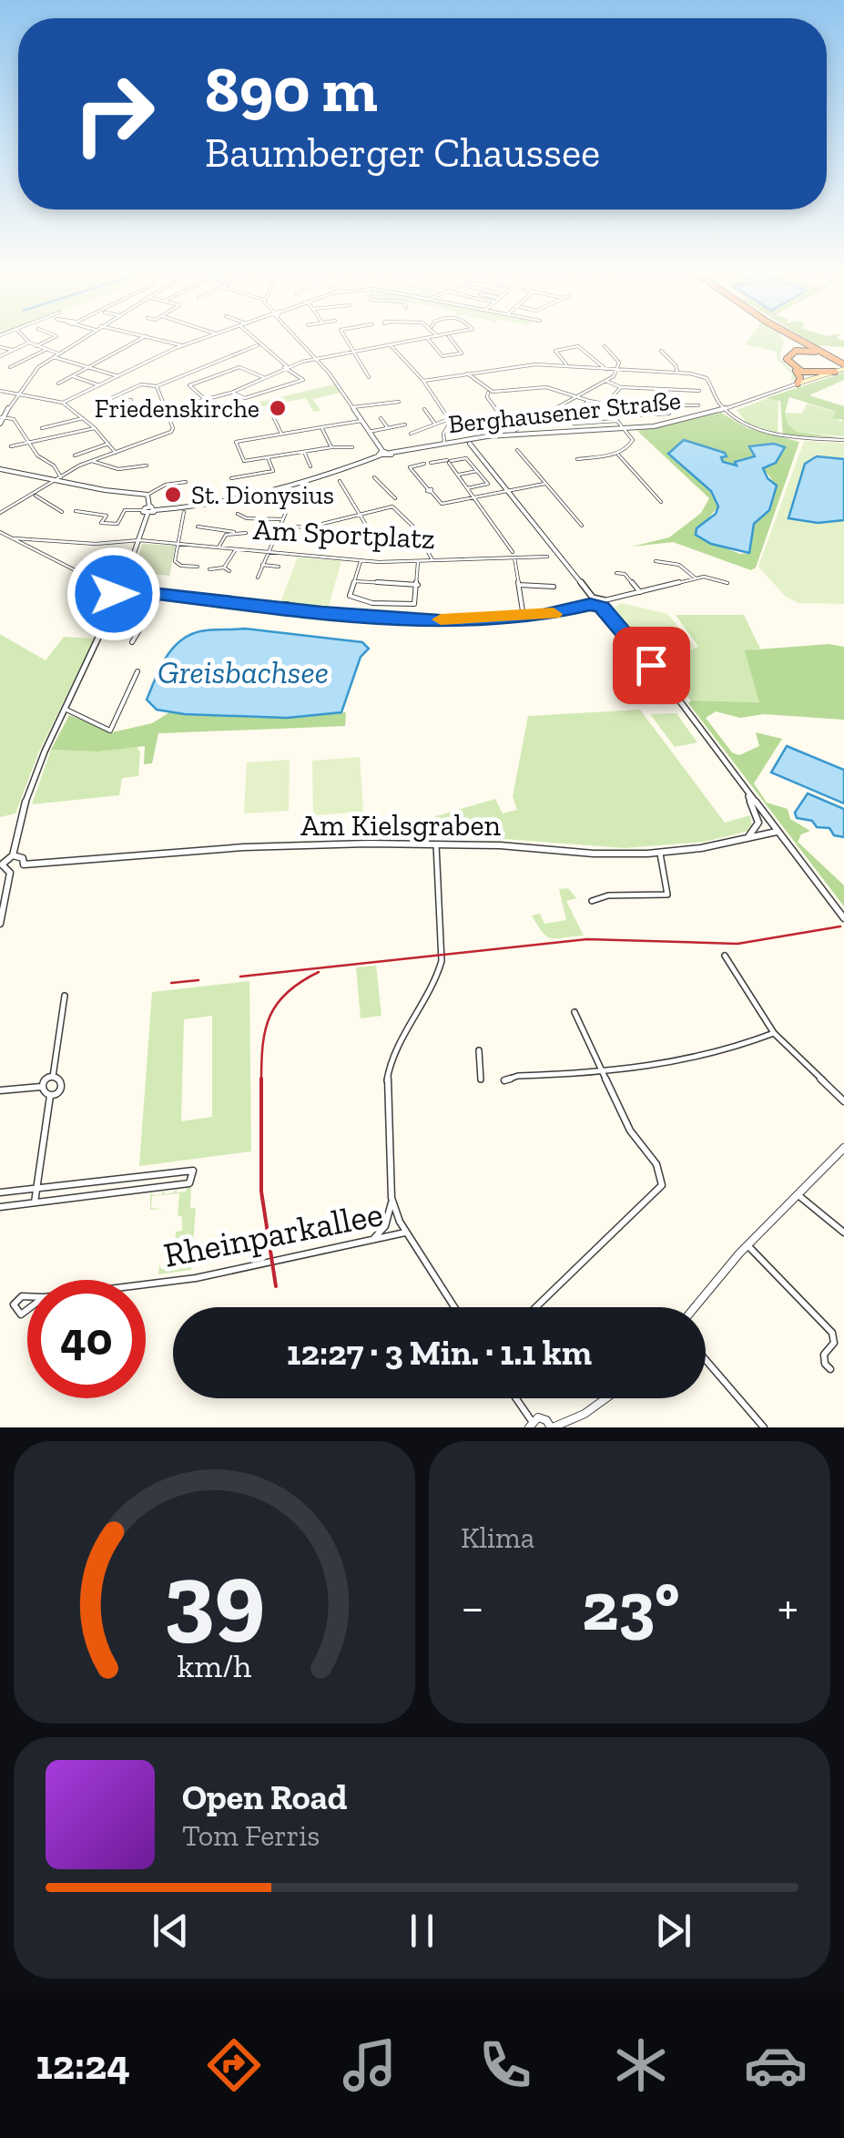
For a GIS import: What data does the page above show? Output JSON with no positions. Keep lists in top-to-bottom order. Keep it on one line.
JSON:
{"streets":{"main road":["Berghausener Straße"],"street":["Am Sportplatz","Am Kielsgraben","Rheinparkallee"]},"water":["Greisbachsee"],"places":["Friedenskirche","St. Dionysius"],"page":{"turn":["890 m","Baumberger Chaussee"],"limit":"40","trip":"12:27 · 3 Min. · 1.1 km","tile":"Klima","heat":["−","23°","+"],"song":["Open Road","Tom Ferris"],"tabs":"12:24","gauge":["39","km/h"]}}
